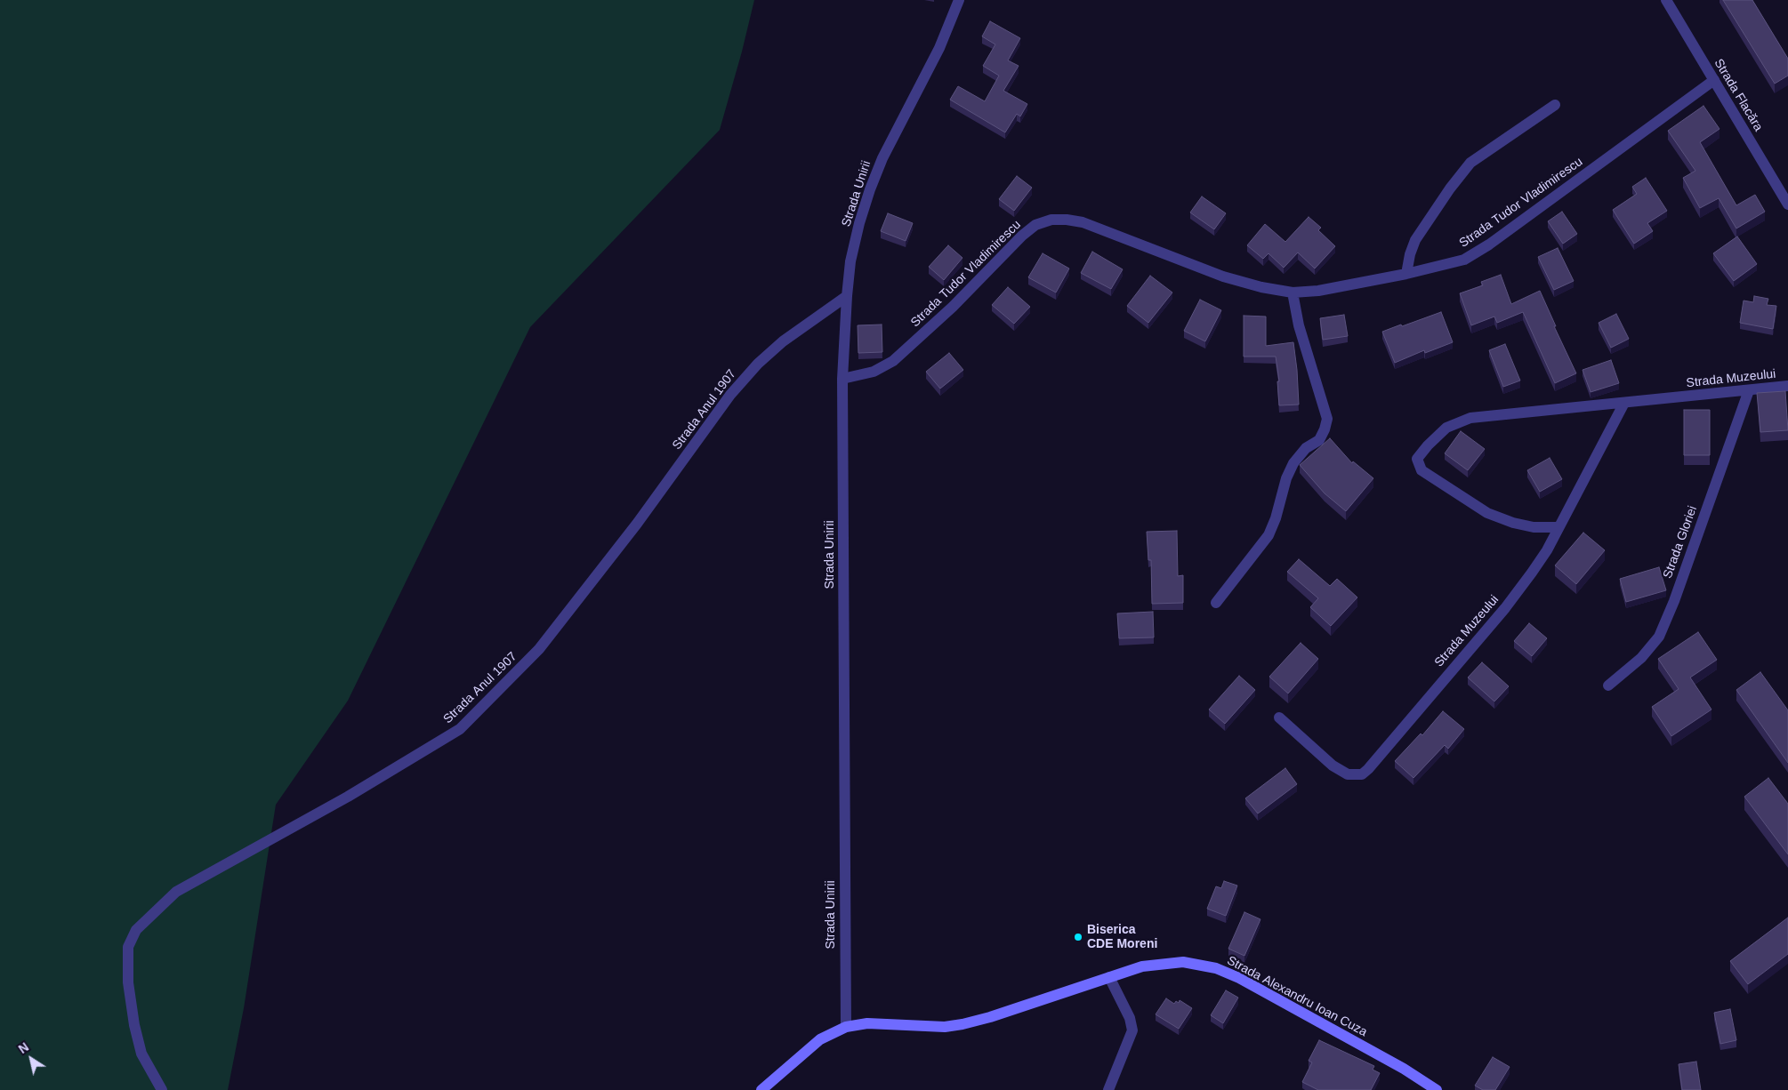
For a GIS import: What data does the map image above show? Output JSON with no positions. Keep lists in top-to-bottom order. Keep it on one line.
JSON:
{"streets":{"main road":["Strada Alexandru Ioan Cuza"],"street":["Strada Flacăra","Strada Unirii","Strada Tudor Vladimirescu","Strada Muzeului","Strada Anul 1907","Strada Gloriei"]},"crossings":[["Strada Flacăra","Strada Tudor Vladimirescu"],["Strada Unirii","Strada Tudor Vladimirescu"],["Strada Unirii","Strada Anul 1907"],["Strada Unirii","Strada Alexandru Ioan Cuza"],["Strada Muzeului","Strada Gloriei"]],"places":["Biserica CDE Moreni"],"north":"top left"}
